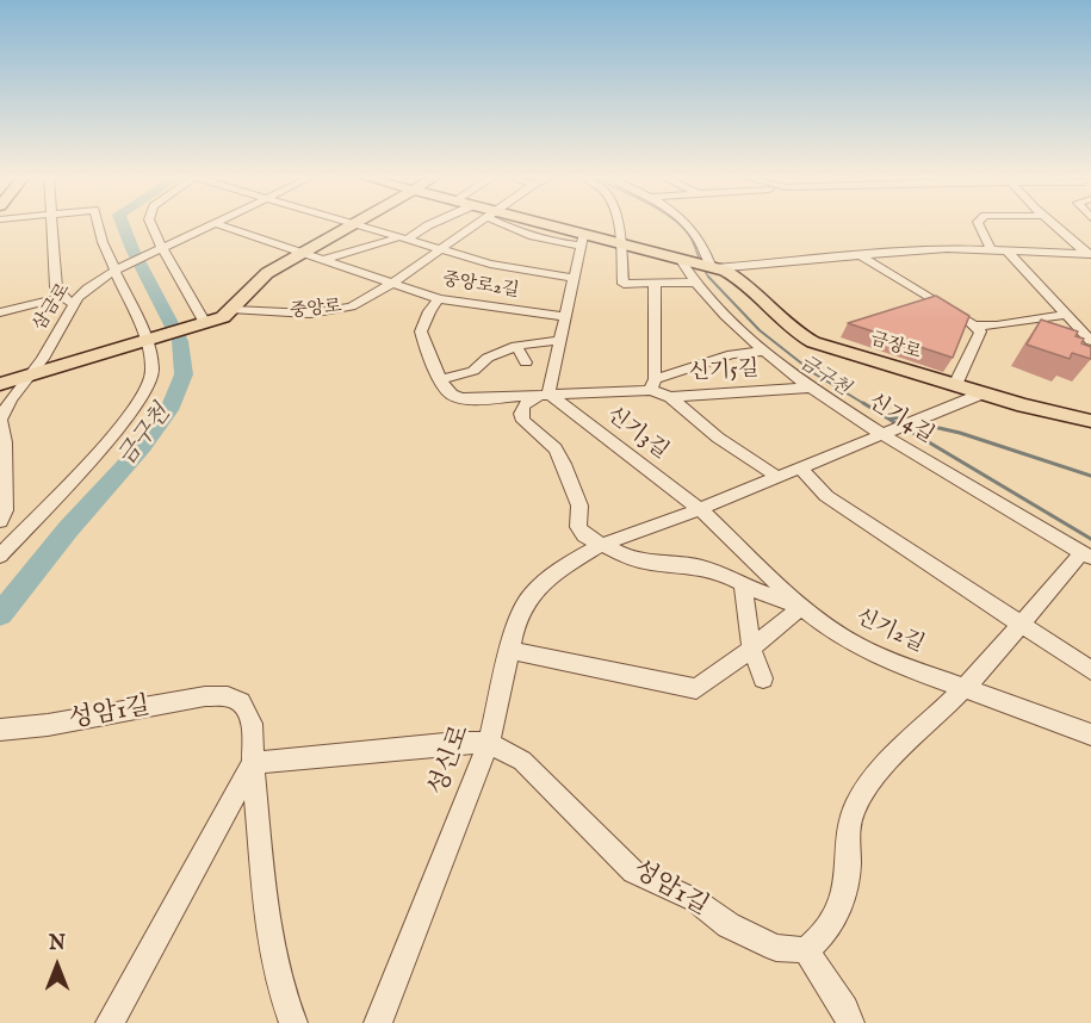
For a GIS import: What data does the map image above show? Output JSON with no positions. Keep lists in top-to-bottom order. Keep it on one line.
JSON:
{"streets":{"main road":["금장로"],"street":["중앙로2길","삼금로","중앙로","신기5길","신기4길","신기3길","신기2길","성암1길","성신로"]},"crossings":[["중앙로2길","중앙로"],["금장로","신기4길"],["금장로","성신로"],["신기5길","신기4길"],["신기5길","신기3길"],["신기4길","성신로"],["신기3길","신기2길"],["신기3길","성신로"],["신기2길","성신로"],["성암1길","성신로"]],"water":["금구천"],"north":"top"}
